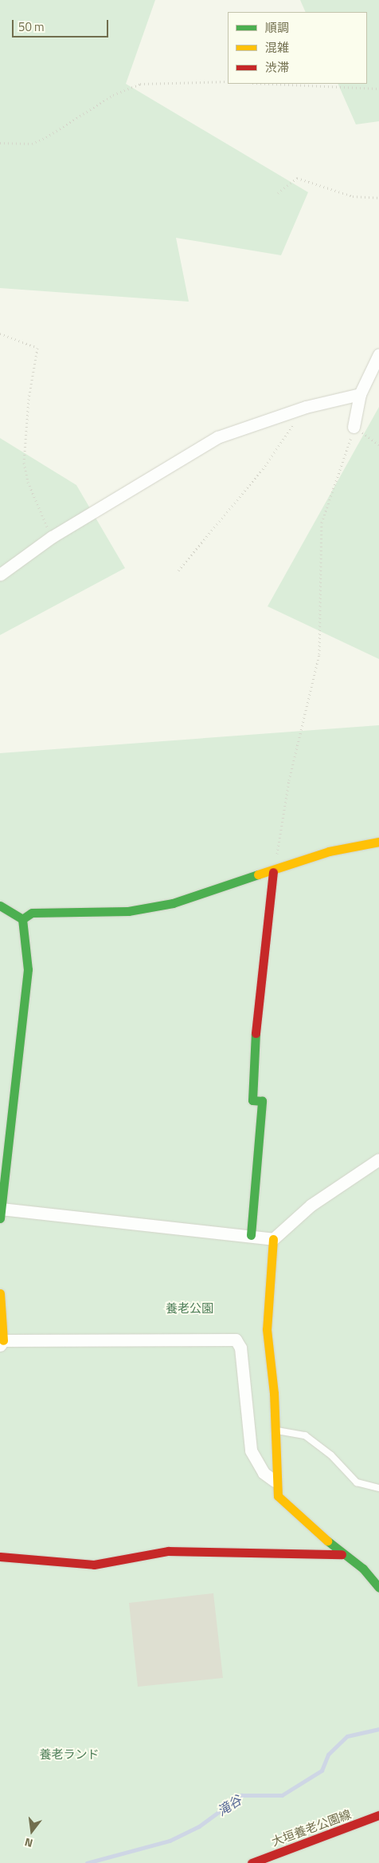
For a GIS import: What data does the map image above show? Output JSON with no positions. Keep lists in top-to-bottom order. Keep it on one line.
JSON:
{"streets":{"street":["大垣養老公園線"]},"water":["滝谷"],"parks":["養老公園","養老ランド"],"legend":["順調","混雑","渋滞"],"scale_bar":"50 m","north":"bottom"}
